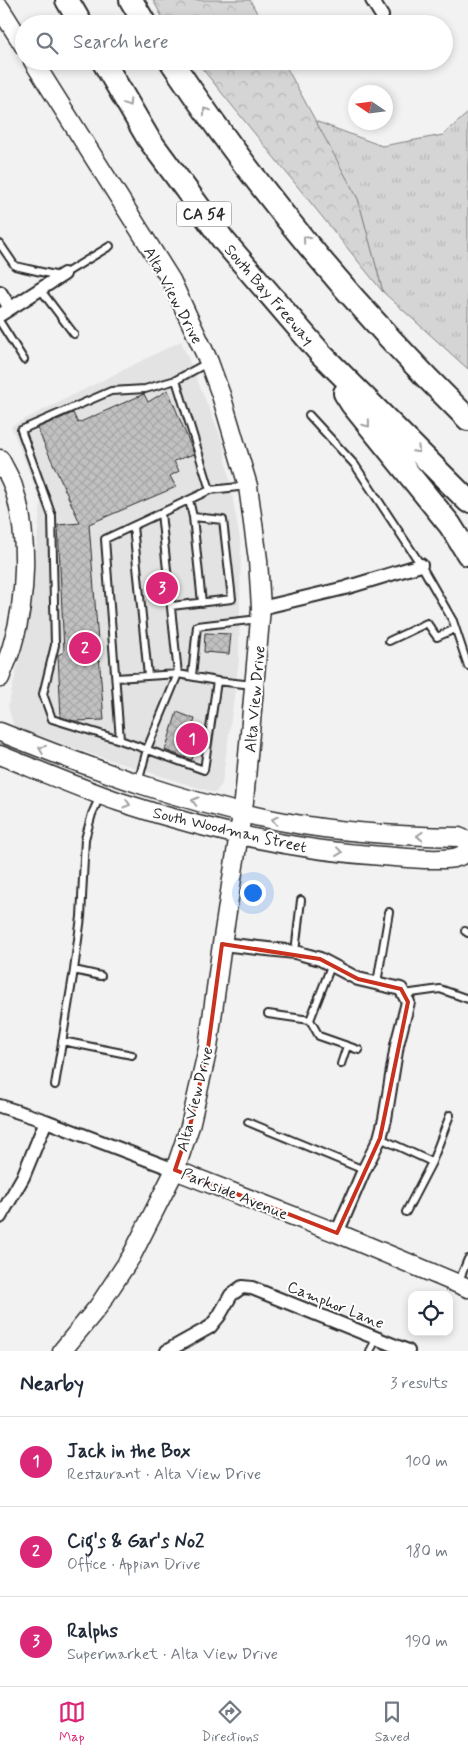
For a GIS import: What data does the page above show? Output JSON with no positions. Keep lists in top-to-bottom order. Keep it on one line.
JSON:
{"streets":{"highway":["CA 54","South Bay Freeway"],"main road":["Alta View Drive","South Woodman Street","Parkside Avenue"],"street":["Camphor Lane"]},"crossings":[["Alta View Drive","South Woodman Street"],["Alta View Drive","Parkside Avenue"]],"north":"left","page":{"search":"Search here","pins":["3","2","1"],"heading":["Nearby","3 results"],"list":[{"mark":"1","name":"Jack in the Box","note":"Restaurant · Alta View Drive","value":"100 m"},{"mark":"2","name":"Cig's & Gar's No2","note":"Office · Appian Drive","value":"180 m"},{"mark":"3","name":"Ralphs","note":"Supermarket · Alta View Drive","value":"190 m"}],"nav":["Map","Directions","Saved"]}}
